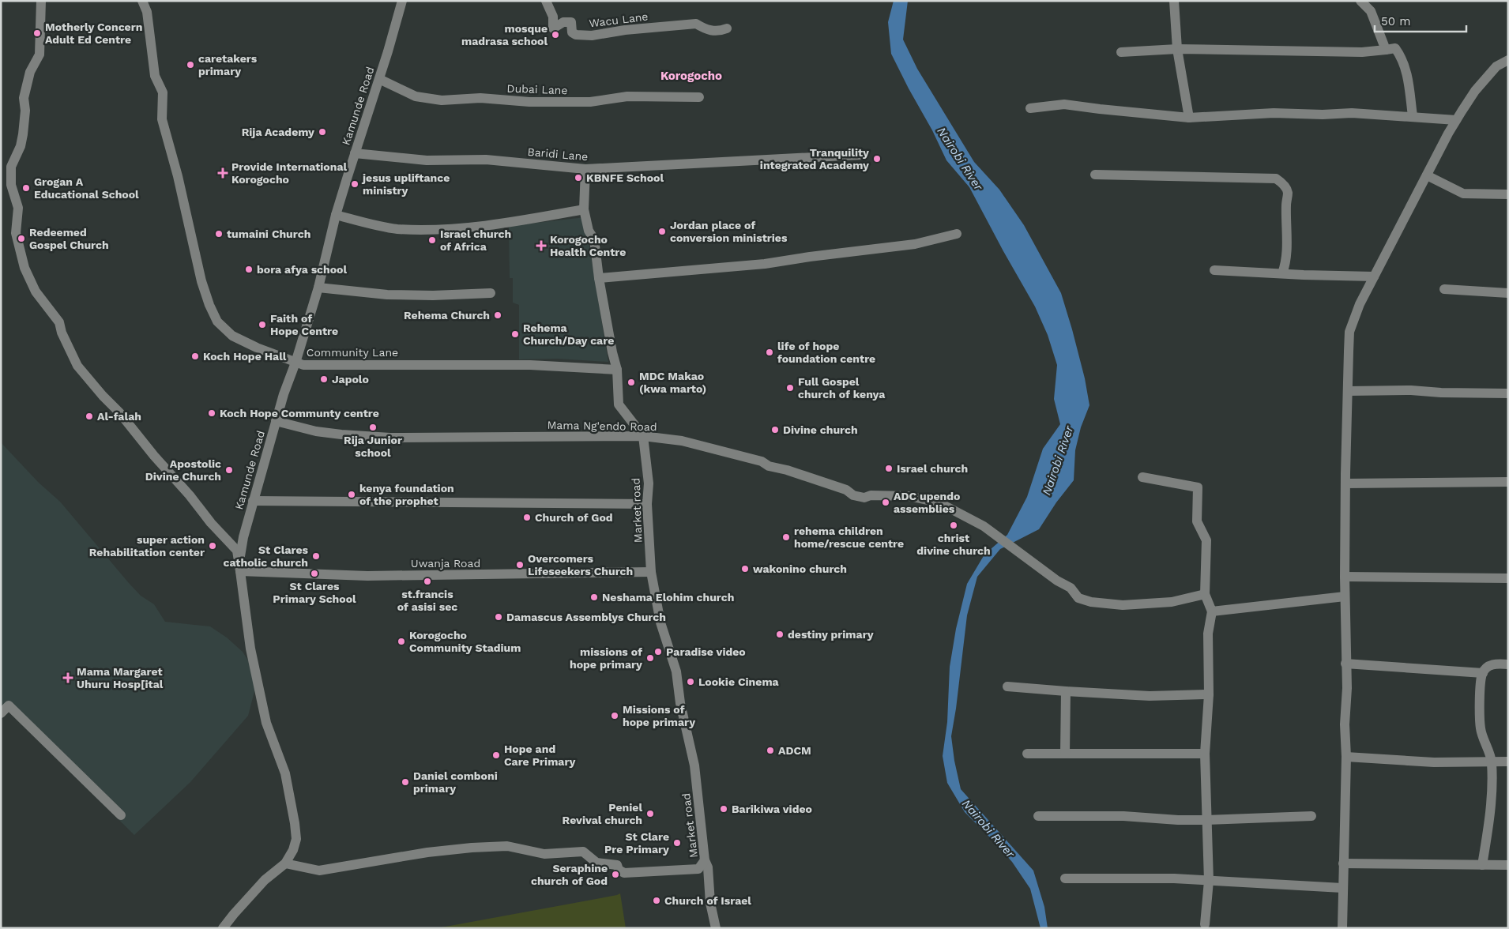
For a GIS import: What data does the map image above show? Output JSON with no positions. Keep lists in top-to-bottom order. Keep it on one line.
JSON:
{"streets":{"street":["Wacu Lane","Dubai Lane","Kamunde Road","Baridi Lane","Community Lane","Mama Ng'endo Road","Market road","Uwanja Road"]},"crossings":[["Dubai Lane","Kamunde Road"],["Kamunde Road","Baridi Lane"],["Kamunde Road","Community Lane"],["Kamunde Road","Mama Ng'endo Road"],["Kamunde Road","Uwanja Road"],["Mama Ng'endo Road","Market road"],["Market road","Uwanja Road"]],"districts":["Korogocho"],"water":["Nairobi River"],"places":{"other":["Motherly Concern Adult Ed Centre","mosque madrasa school","caretakers primary","Rija Academy","Tranquility integrated Academy","KBNFE School","jesus upliftance ministry","Grogan A Educational School","Jordan place of conversion ministries","tumaini Church","Redeemed Gospel Church","Israel church of Africa","bora afya school","Rehema Church","Faith of Hope Centre","Rehema Church/Day care","life of hope foundation centre","Koch Hope Hall","Japolo","MDC Makao (kwa marto)","Full Gospel church of kenya","Koch Hope Communty centre","Al-falah","Rija Junior school","Divine church","Israel church","Apostolic Divine Church","kenya foundation of the prophet","ADC upendo assemblies","Church of God","christ divine church","rehema children home/rescue centre","super action Rehabilitation center","St Clares catholic church","Overcomers Lifeseekers Church","wakonino church","St Clares Primary School","st.francis of asisi sec","Neshama Elohim church","Damascus Assemblys Church","destiny primary","Korogocho Community Stadium","Paradise video","missions of hope primary","Lookie Cinema","Missions of hope primary","ADCM","Hope and Care Primary","Daniel comboni primary","Barikiwa video","Peniel Revival church","St Clare Pre Primary","Seraphine church of God","Church of Israel"],"health":["Provide International Korogocho","Korogocho Health Centre","Mama Margaret Uhuru Hosp[ital"]},"scale_bar":"50 m"}
